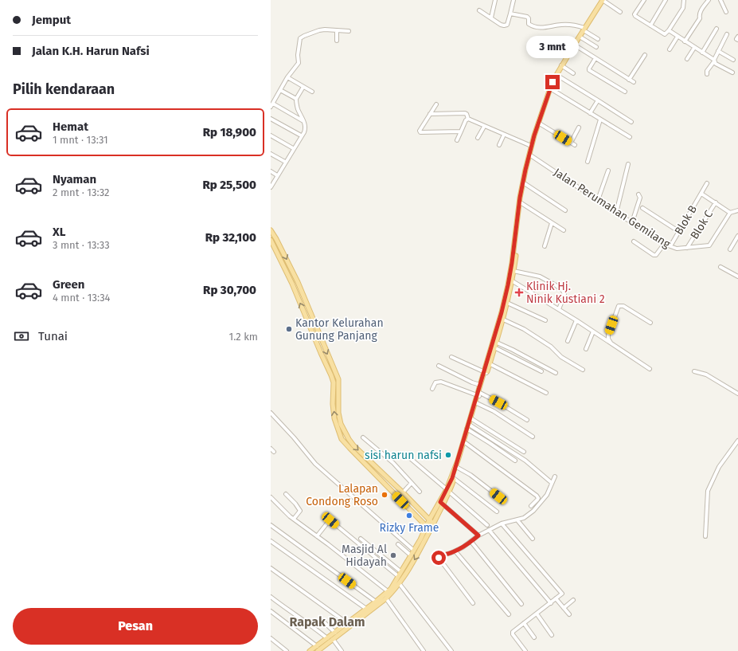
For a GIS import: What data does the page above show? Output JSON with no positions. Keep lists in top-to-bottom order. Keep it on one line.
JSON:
{"streets":{"street":["Jalan Perumahan Gemilang","Blok B","Blok C"]},"crossings":[["Jalan Perumahan Gemilang","Blok B"],["Jalan Perumahan Gemilang","Blok C"]],"districts":["Rapak Dalam"],"places":{"health":["Klinik Hj. Ninik Kustiani 2"],"other":["Kantor Kelurahan Gunung Panjang","sisi harun nafsi","Lalapan Condong Roso","Rizky Frame","Masjid Al Hidayah"]},"page":{"banner":["Jemput","Jalan K.H. Harun Nafsi"],"bubble":"3 mnt","heading":"Pilih kendaraan","list":[{"name":"Hemat","note":"1 mnt · 13:31","value":"Rp 18,900"},{"name":"Nyaman","note":"2 mnt · 13:32","value":"Rp 25,500"},{"name":"XL","note":"3 mnt · 13:33","value":"Rp 32,100"},{"name":"Green","note":"4 mnt · 13:34","value":"Rp 30,700"}],"pay":["Tunai","1.2 km"],"buttons":"Pesan"}}
